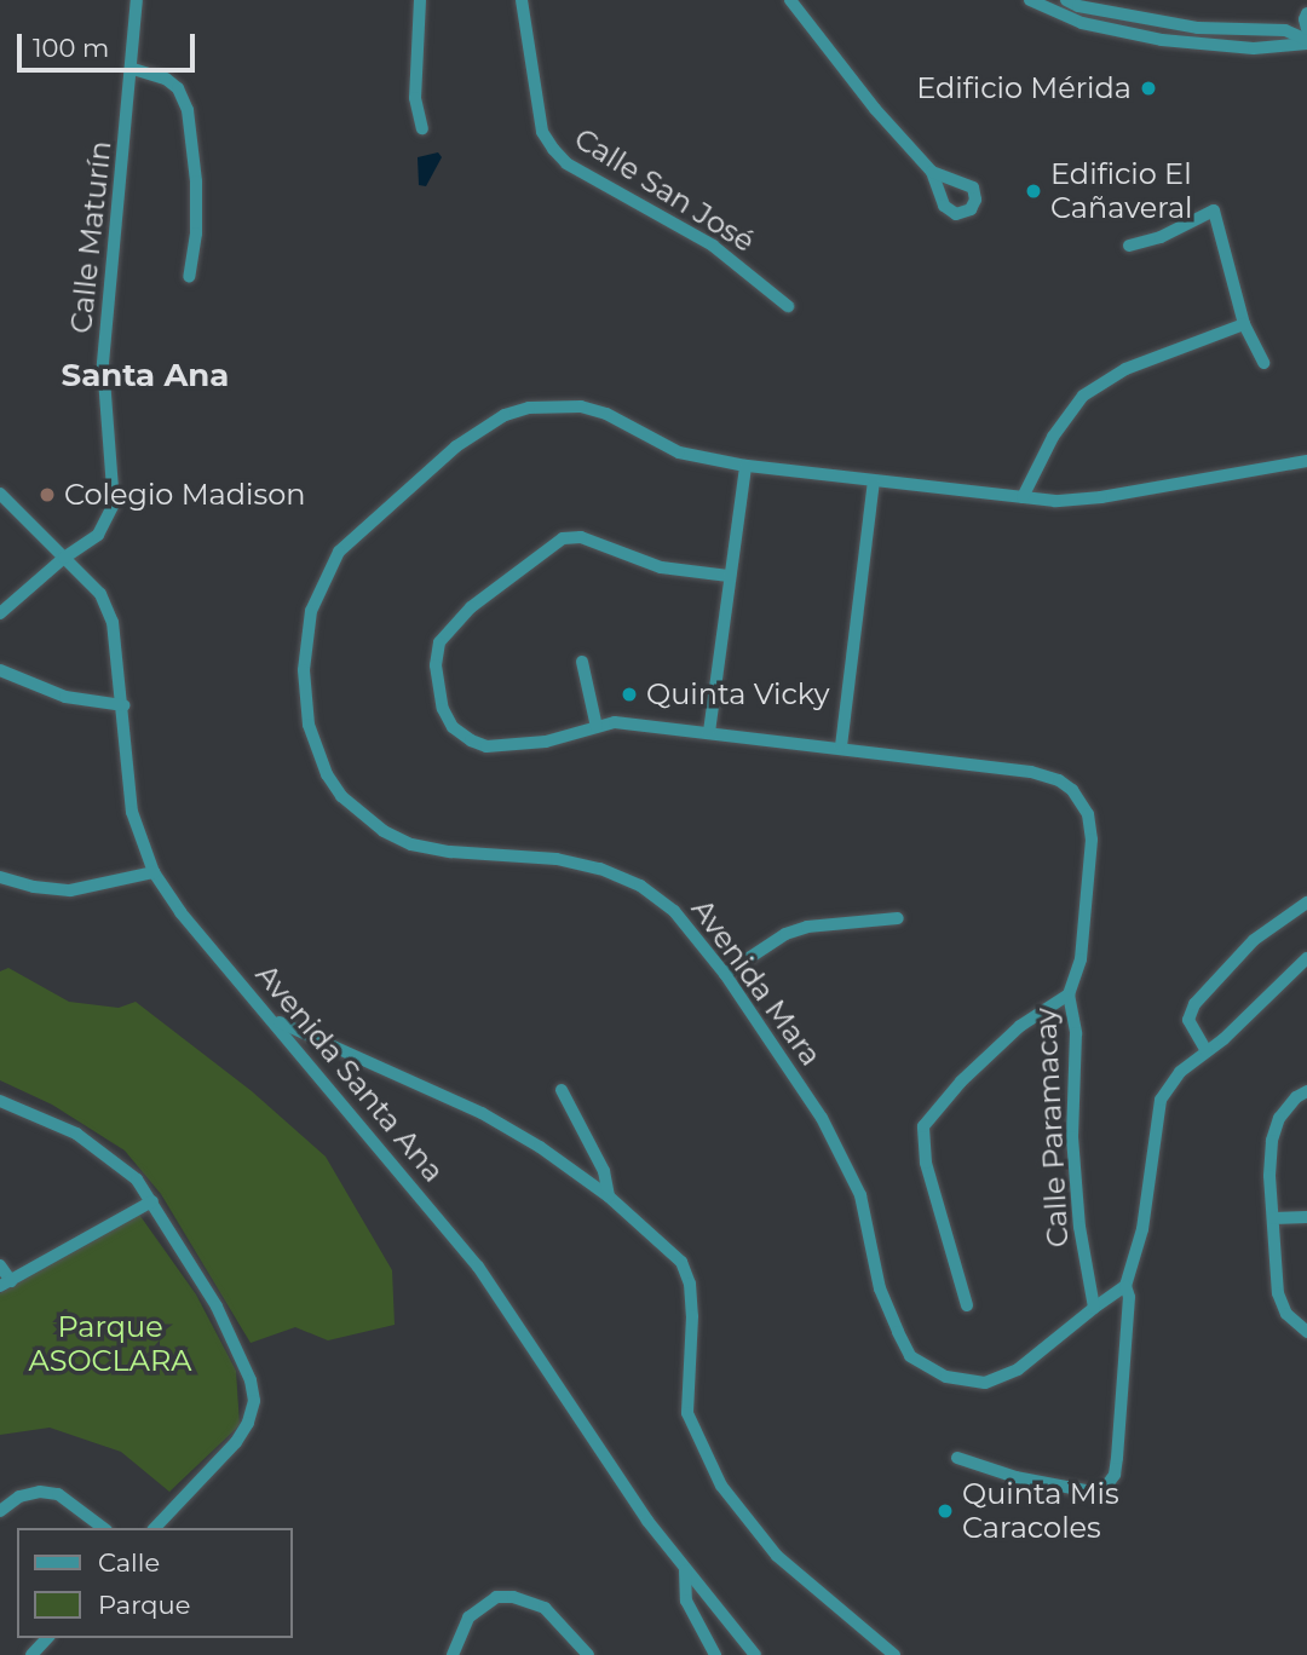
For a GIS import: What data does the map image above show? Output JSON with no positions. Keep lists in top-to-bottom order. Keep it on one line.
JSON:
{"streets":{"street":["Calle San José","Calle Maturín","Avenida Mara","Avenida Santa Ana","Calle Paramacay"]},"crossings":[["Calle Maturín","Avenida Santa Ana"],["Avenida Mara","Calle Paramacay"]],"districts":["Santa Ana"],"parks":["Parque ASOCLARA"],"places":["Edificio Mérida","Edificio El Cañaveral","Colegio Madison","Quinta Vicky","Quinta Mis Caracoles"],"legend":["Calle","Parque"],"scale_bar":"100 m"}
